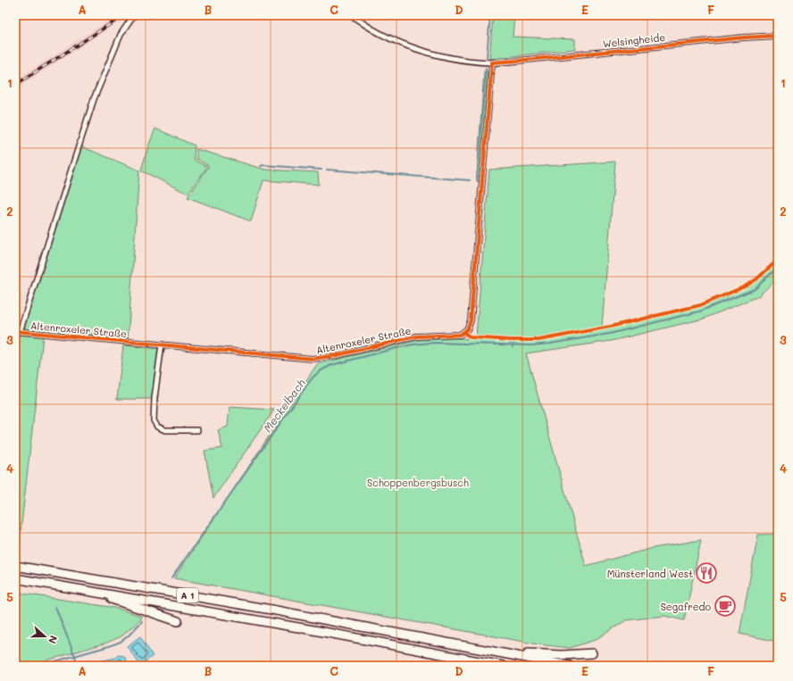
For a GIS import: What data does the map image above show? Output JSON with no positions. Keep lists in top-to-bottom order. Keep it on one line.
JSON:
{"streets":{"highway":["A 1"],"street":["Welsingheide","Altenroxeler Straße"]},"crossings":[["Welsingheide","Altenroxeler Straße"]],"water":["Meckelbach"],"parks":["Schoppenbergsbusch"],"places":{"restaurant":["Münsterland West"],"cafe":["Segafredo"]},"north":"right","grid":{"columns":["A","B","C","D","E","F"],"rows":["1","2","3","4","5"]}}
